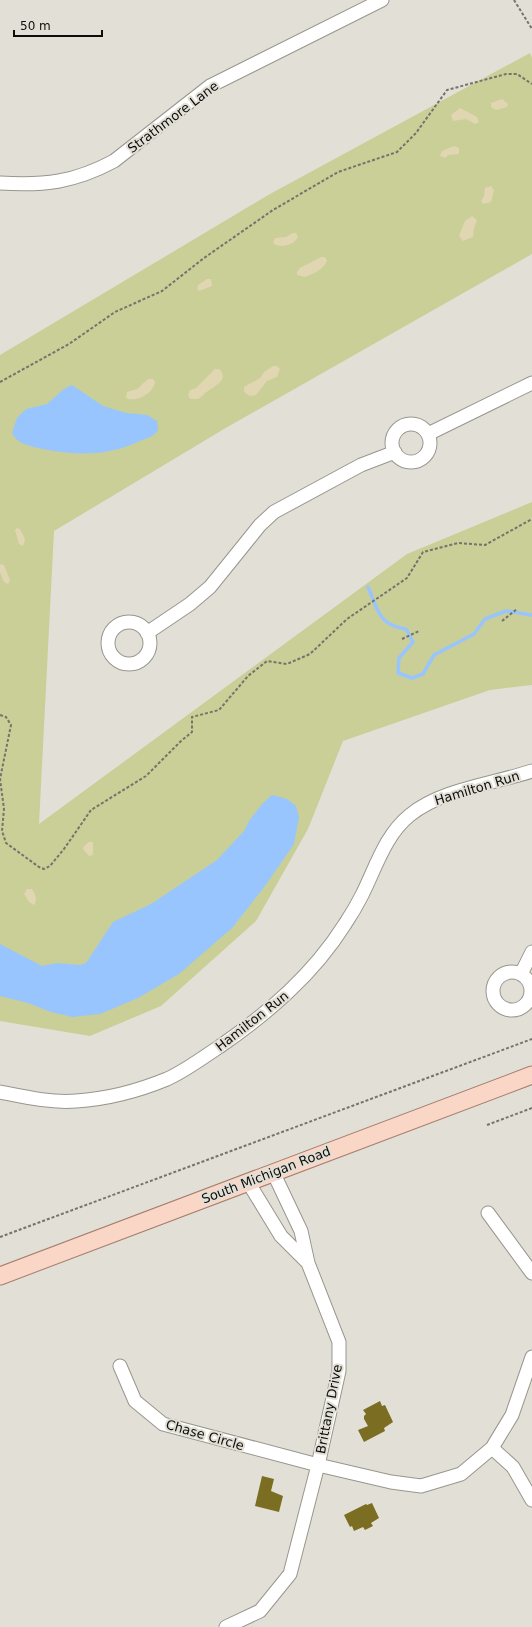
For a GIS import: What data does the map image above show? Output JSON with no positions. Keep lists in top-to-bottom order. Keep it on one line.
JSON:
{"streets":{"main road":["South Michigan Road"],"street":["Strathmore Lane","Hamilton Run","Brittany Drive","Chase Circle"]},"crossings":[["South Michigan Road","Brittany Drive"],["Brittany Drive","Chase Circle"]],"scale_bar":"50 m"}
